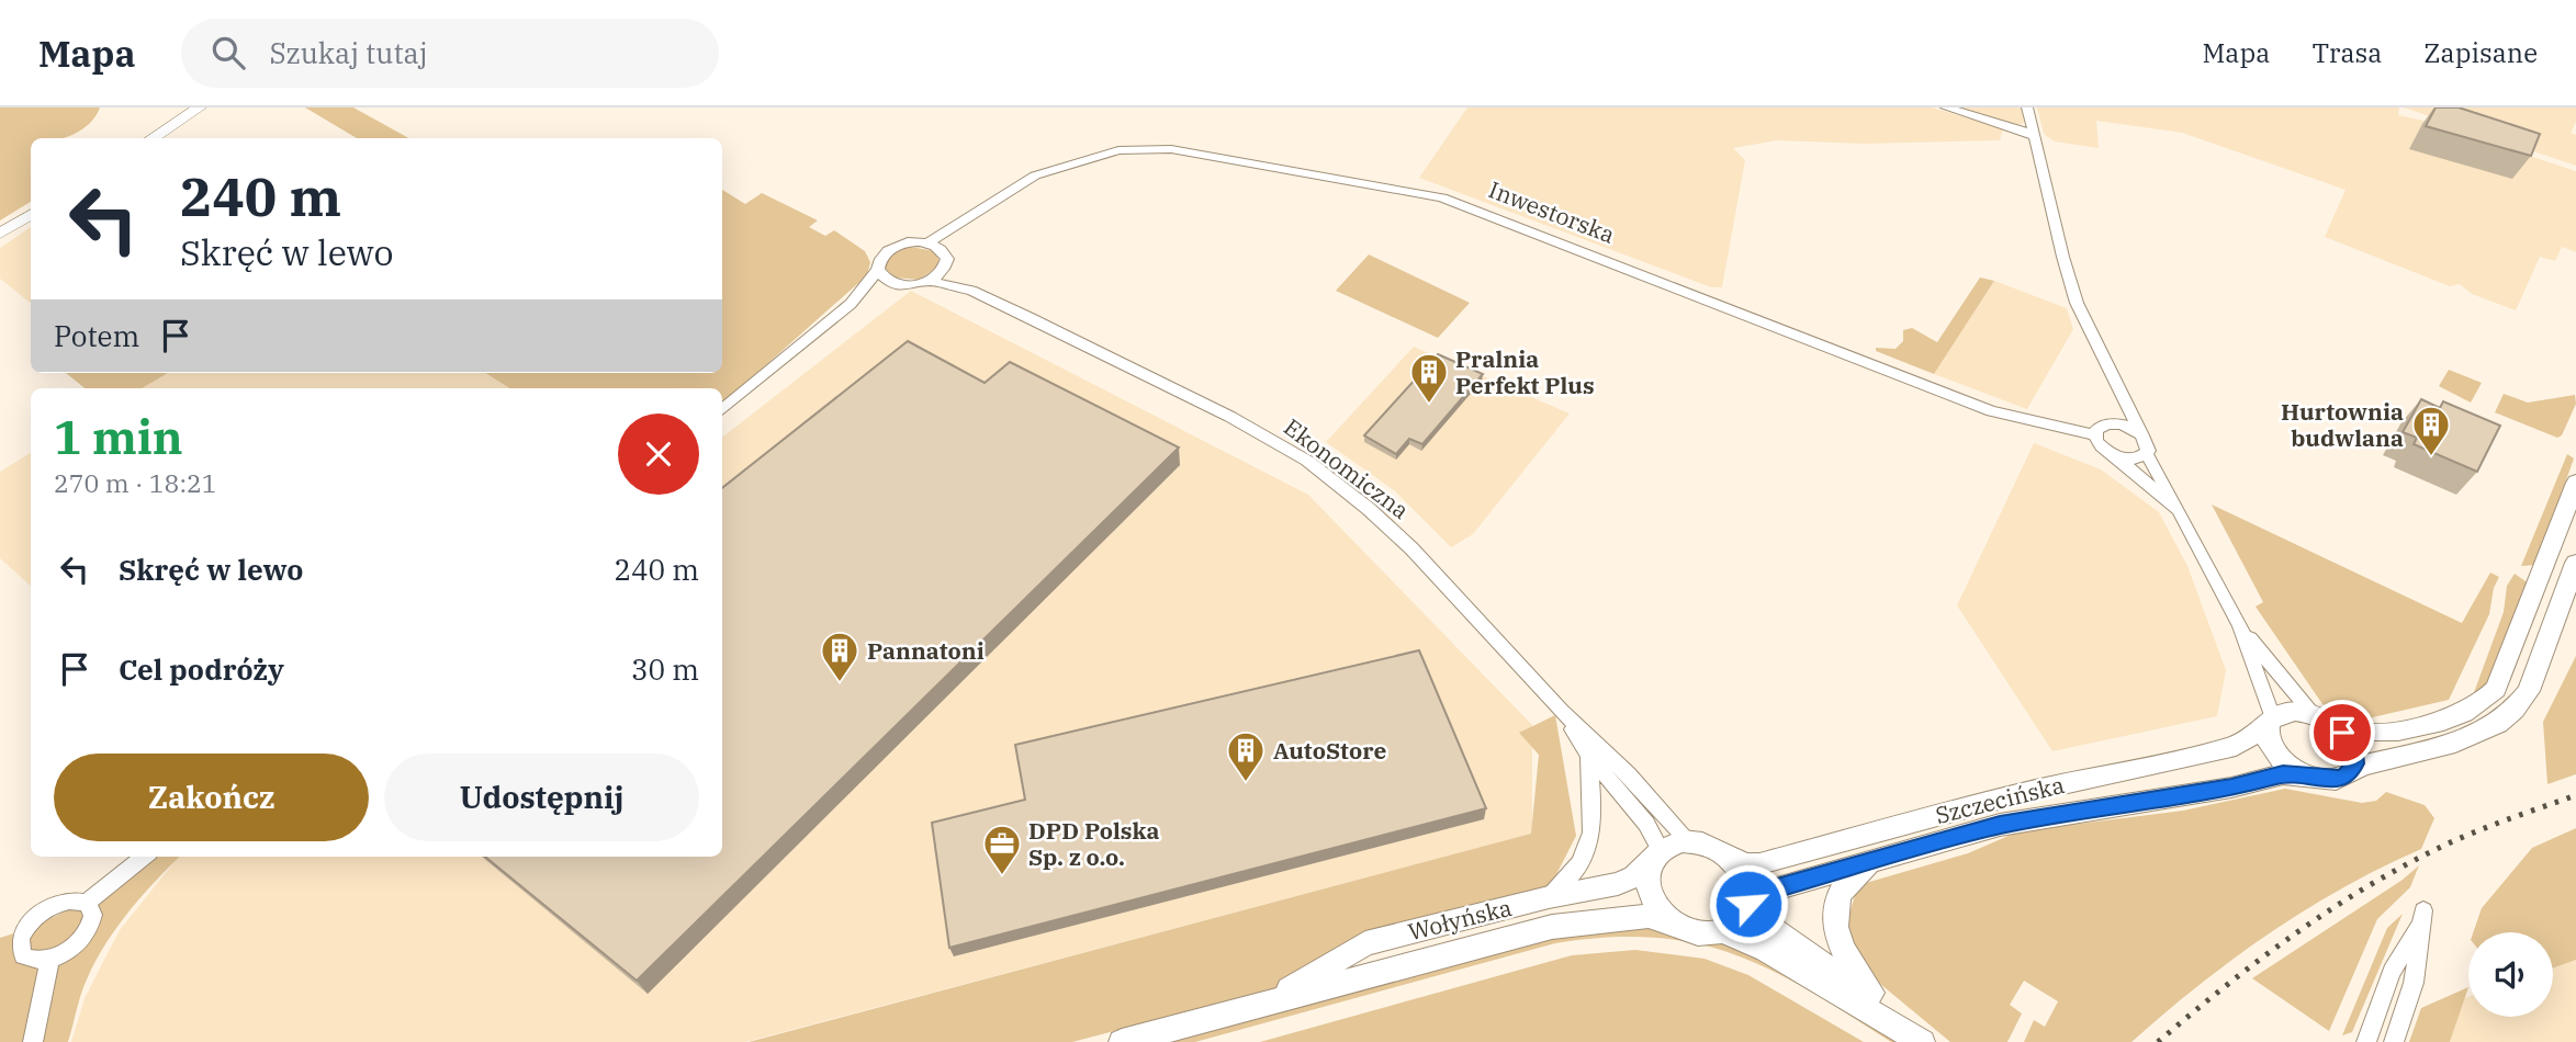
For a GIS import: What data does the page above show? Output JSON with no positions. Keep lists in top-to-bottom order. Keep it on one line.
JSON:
{"streets":{"main road":["Szczecińska","Wołyńska"],"street":["Inwestorska","Ekonomiczna"]},"crossings":[["Inwestorska","Ekonomiczna"],["Ekonomiczna","Szczecińska"],["Ekonomiczna","Wołyńska"],["Szczecińska","Wołyńska"]],"places":{"building":["Pralnia Perfekt Plus","Hurtownia budwlana","Pannatoni","AutoStore"],"office":["DPD Polska Sp. z o.o."]},"page":{"header":"Mapa","search":"Szukaj tutaj","nav":["Mapa","Trasa","Zapisane"],"turn":["240 m","Skręć w lewo"],"then":"Potem","heading":["1 min","270 m · 18:21"],"list":[{"name":"Skręć w lewo","value":"240 m"},{"name":"Cel podróży","value":"30 m"}],"buttons":["Zakończ","Udostępnij"]}}
